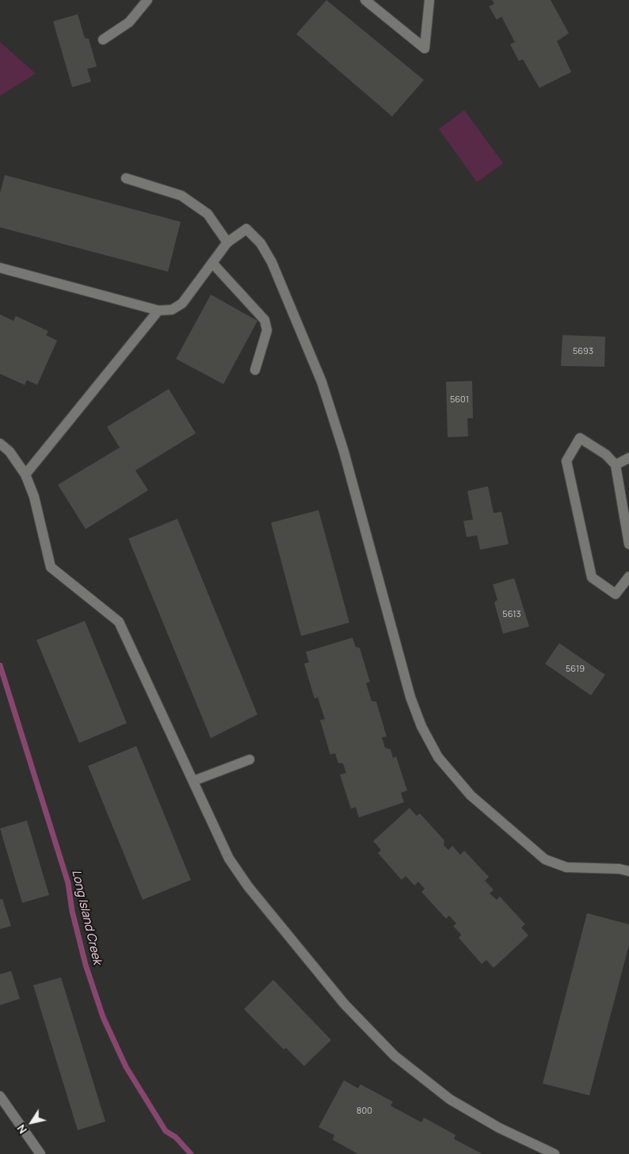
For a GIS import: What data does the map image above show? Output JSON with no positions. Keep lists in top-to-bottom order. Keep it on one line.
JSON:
{"water":["Long Island Creek"],"house_numbers":["5693","5601","5613","5619","800"],"north":"bottom left"}
